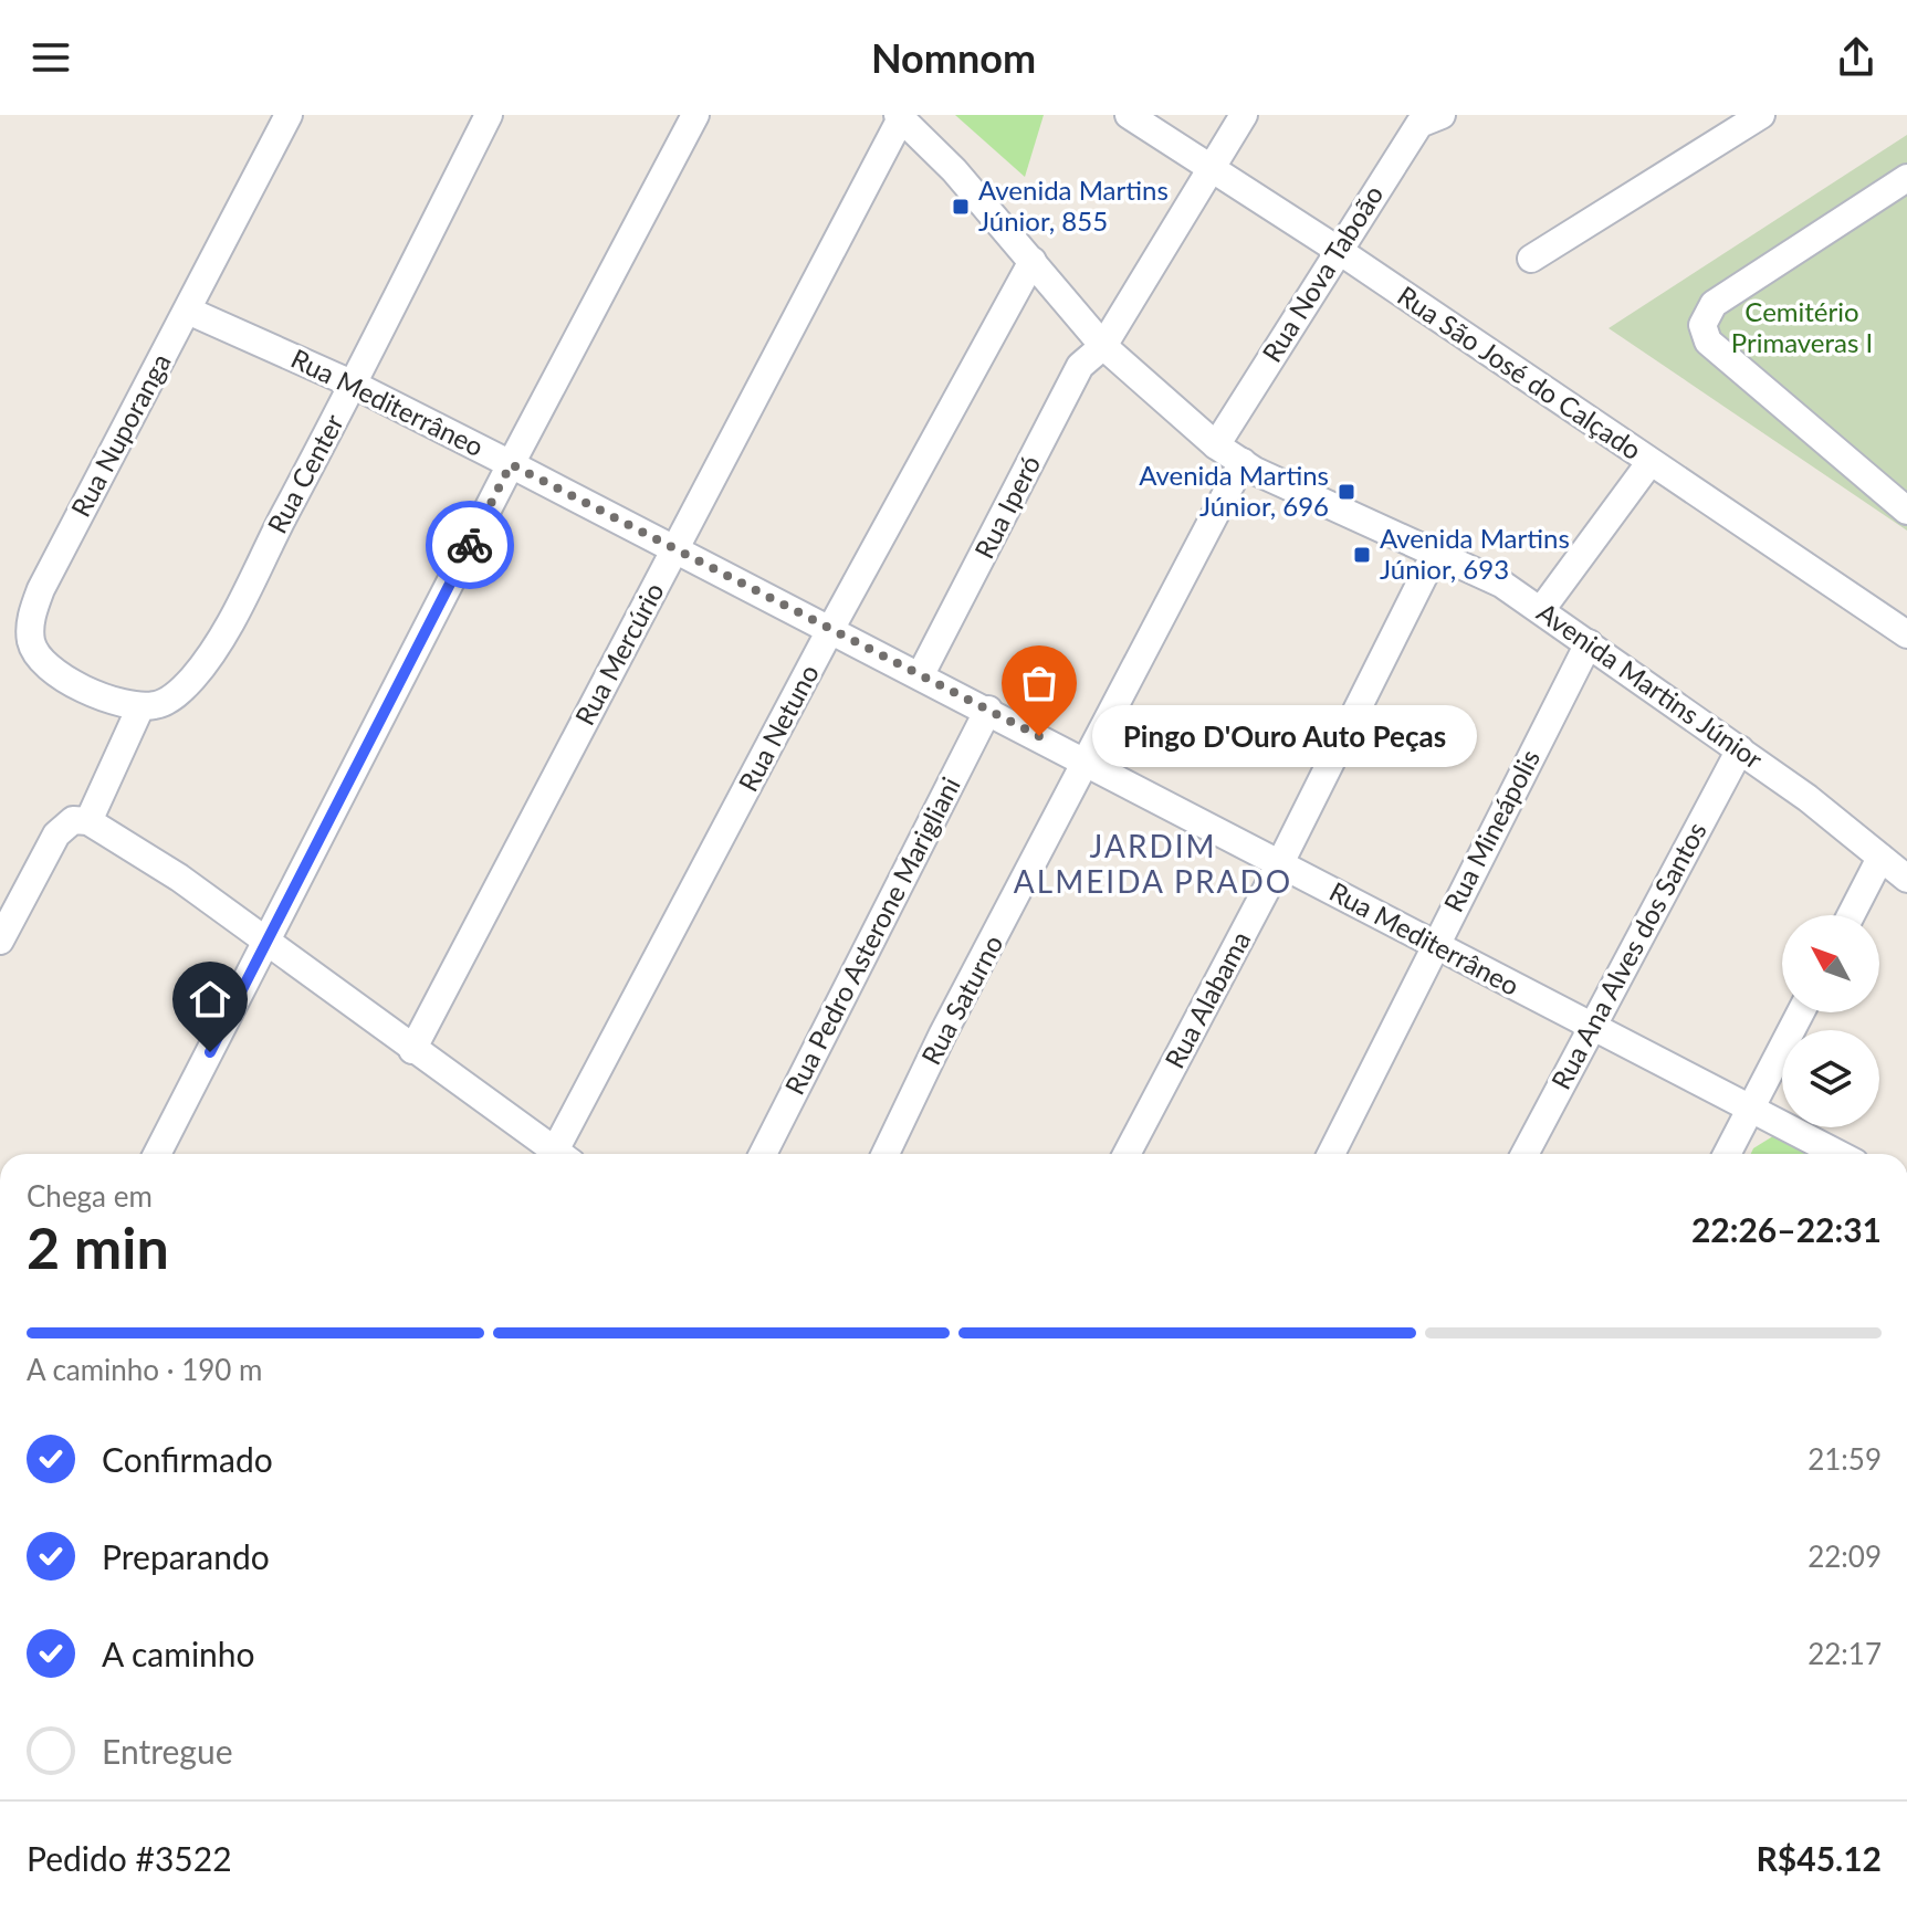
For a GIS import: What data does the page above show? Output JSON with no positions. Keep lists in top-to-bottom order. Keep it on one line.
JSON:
{"streets":{"street":["Rua Nova Taboão","Rua São José do Calçado","Rua Mediterrâneo","Rua Nuporanga","Rua Center","Rua Iperó","Rua Mercúrio","Avenida Martins Júnior","Rua Netuno","Rua Mineápolis","Rua Pedro Asterone Marigliani","Rua Ana Alves dos Santos","Rua Saturno","Rua Alabama"]},"crossings":[["Rua Nova Taboão","Rua São José do Calçado"],["Rua Nova Taboão","Avenida Martins Júnior"],["Rua São José do Calçado","Rua Iperó"],["Rua Mediterrâneo","Rua Nuporanga"],["Rua Mediterrâneo","Rua Center"],["Rua Mediterrâneo","Rua Iperó"],["Rua Mediterrâneo","Rua Mercúrio"],["Rua Mediterrâneo","Rua Netuno"],["Rua Mediterrâneo","Rua Mineápolis"],["Rua Mediterrâneo","Rua Pedro Asterone Marigliani"],["Rua Mediterrâneo","Rua Ana Alves dos Santos"],["Rua Mediterrâneo","Rua Saturno"],["Rua Mediterrâneo","Rua Alabama"],["Rua Nuporanga","Rua Center"],["Rua Iperó","Avenida Martins Júnior"],["Rua Mercúrio","Avenida Martins Júnior"],["Avenida Martins Júnior","Rua Netuno"],["Avenida Martins Júnior","Rua Mineápolis"],["Avenida Martins Júnior","Rua Ana Alves dos Santos"],["Avenida Martins Júnior","Rua Saturno"],["Avenida Martins Júnior","Rua Alabama"]],"districts":["JARDIM ALMEIDA PRADO"],"parks":["Cemitério Primaveras I"],"places":{"transit":["Avenida Martins Júnior, 855","Avenida Martins Júnior, 696","Avenida Martins Júnior, 693"],"other":["Pingo D'Ouro Auto Peças"]},"north":"top left","page":{"header":"Nomnom","bubble":"Pingo D'Ouro Auto Peças","heading":["2 min","Chega em","22:26–22:31"],"panel":["Pedido #3522","R$45.12"],"bar":"A caminho · 190 m","list":[["Confirmado","21:59"],["Preparando","22:09"],["A caminho","22:17"],"Entregue"]}}
